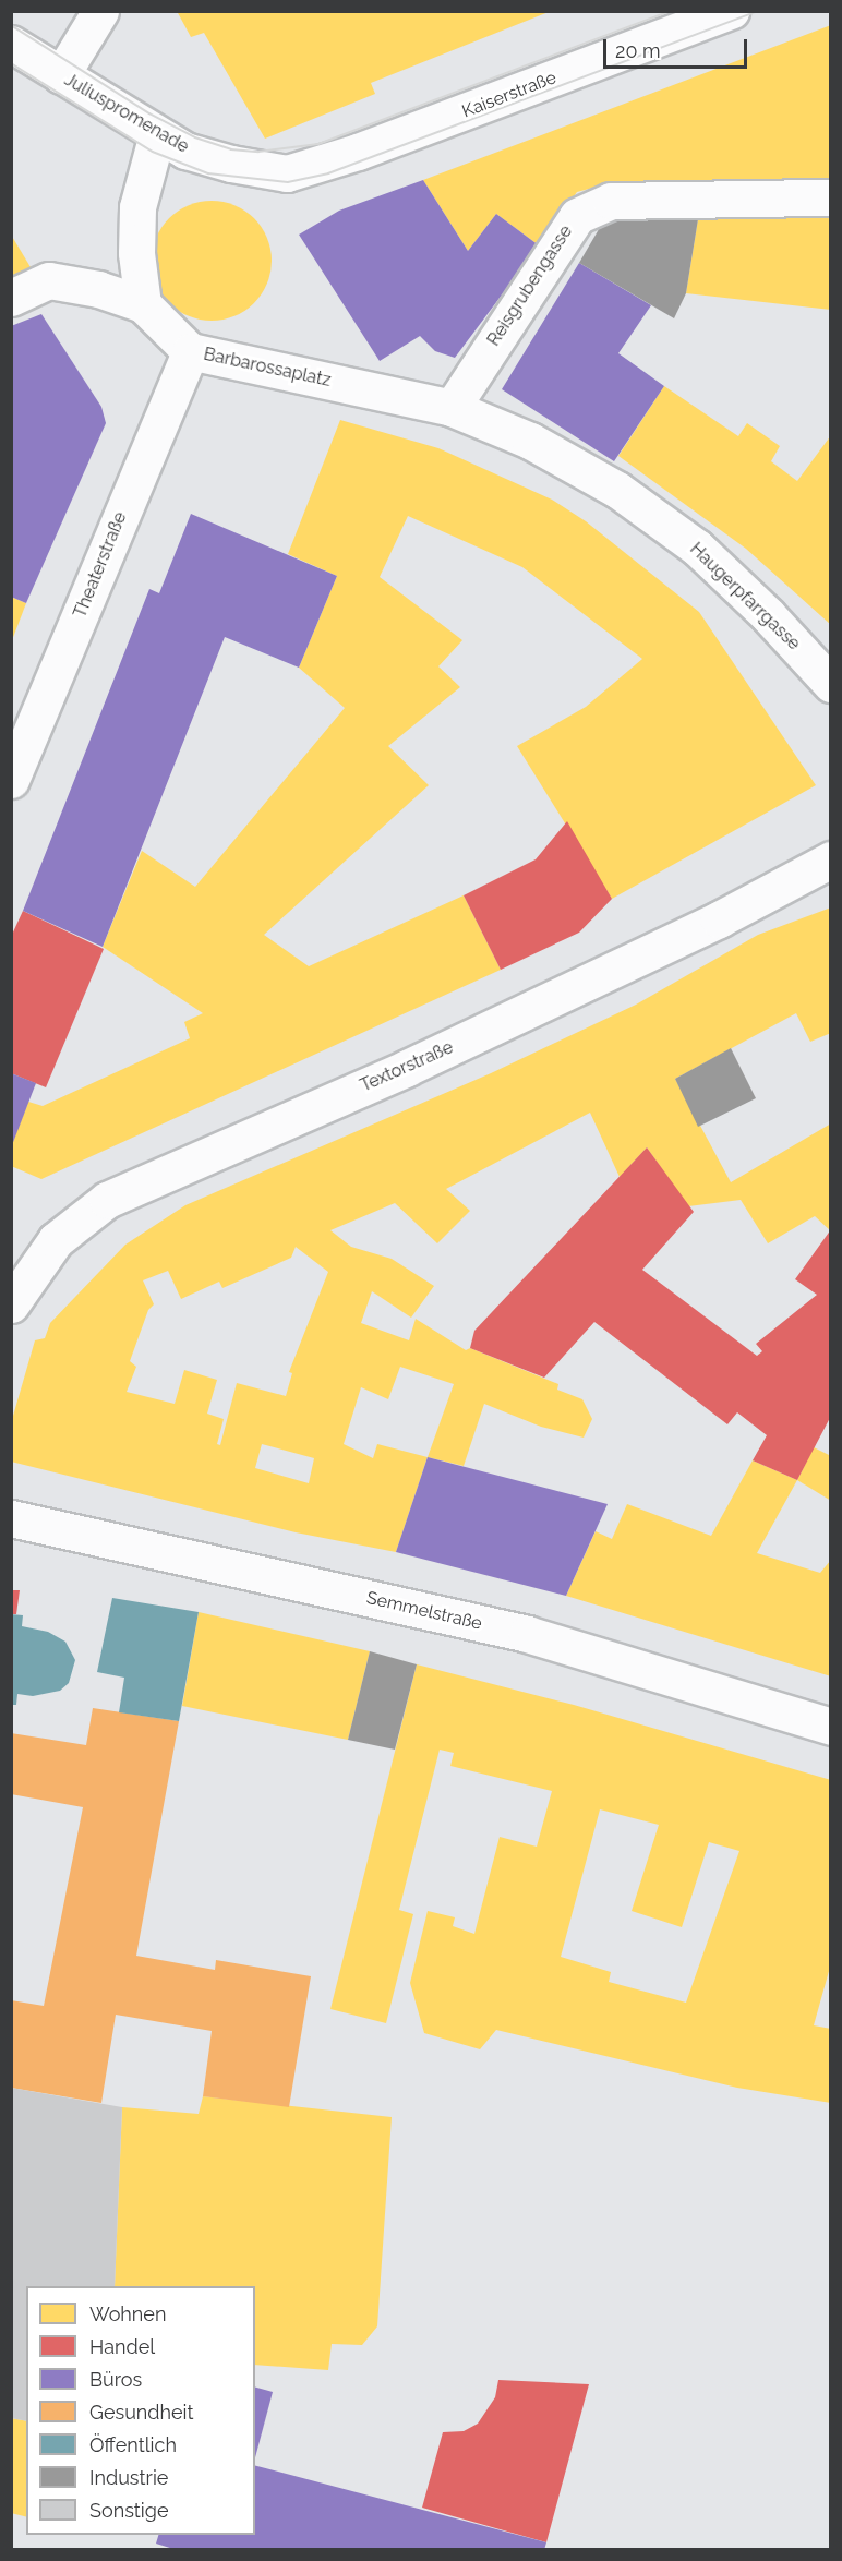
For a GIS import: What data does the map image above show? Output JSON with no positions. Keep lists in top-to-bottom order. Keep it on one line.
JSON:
{"streets":{"street":["Kaiserstraße","Juliuspromenade","Reisgrubengasse","Barbarossaplatz","Theaterstraße","Haugerpfarrgasse","Textorstraße","Semmelstraße"]},"crossings":[["Kaiserstraße","Juliuspromenade"],["Reisgrubengasse","Haugerpfarrgasse"],["Barbarossaplatz","Theaterstraße"],["Barbarossaplatz","Haugerpfarrgasse"]],"legend":["Wohnen","Handel","Büros","Gesundheit","Öffentlich","Industrie","Sonstige"],"scale_bar":"20 m"}
